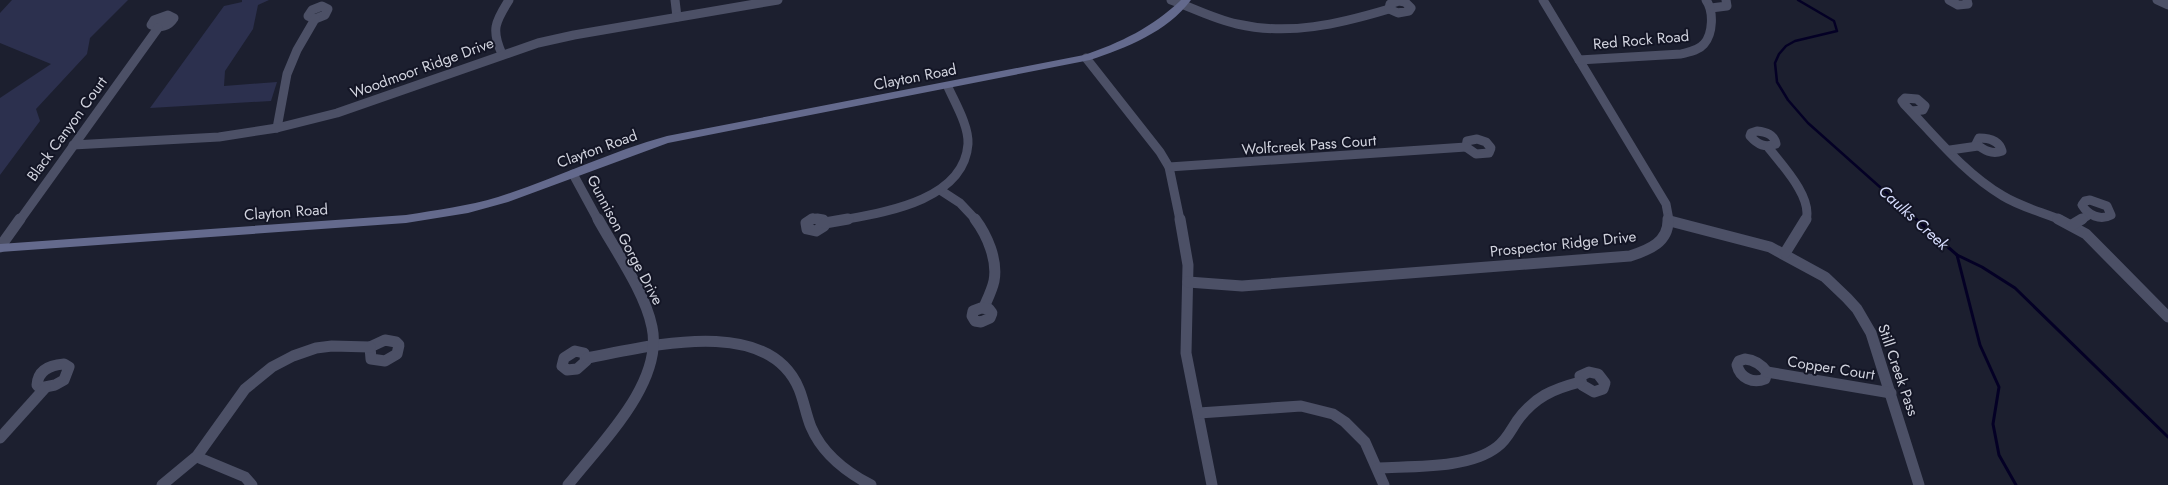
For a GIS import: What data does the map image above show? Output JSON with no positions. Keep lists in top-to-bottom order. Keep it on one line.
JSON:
{"streets":{"main road":["Clayton Road"],"street":["Red Rock Road","Woodmoor Ridge Drive","Black Canyon Court","Wolfcreek Pass Court","Gunnison Gorge Drive","Prospector Ridge Drive","Copper Court","Still Creek Pass"]},"crossings":[["Woodmoor Ridge Drive","Black Canyon Court"],["Clayton Road","Black Canyon Court"],["Clayton Road","Gunnison Gorge Drive"],["Prospector Ridge Drive","Still Creek Pass"],["Copper Court","Still Creek Pass"]],"water":["Caulks Creek"]}
